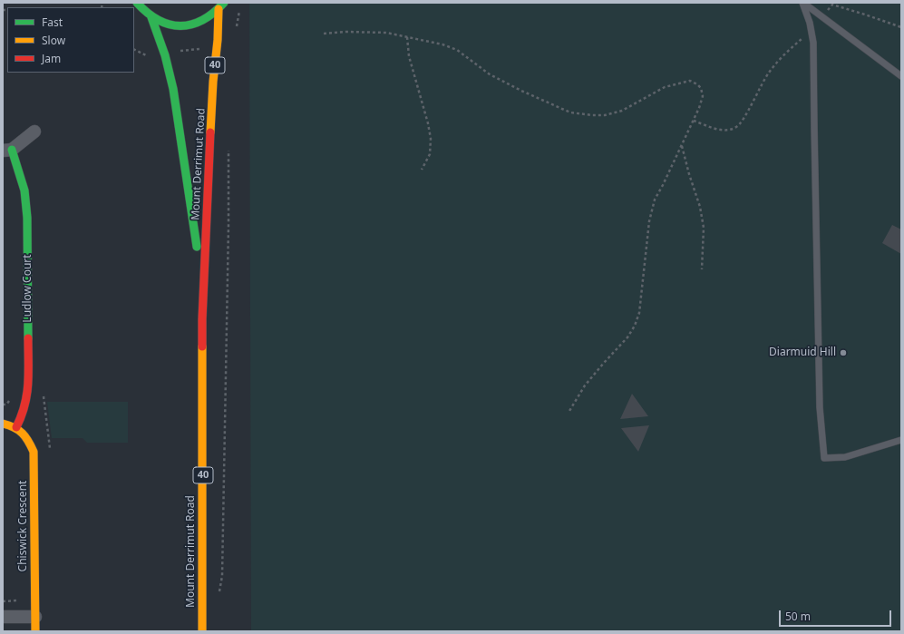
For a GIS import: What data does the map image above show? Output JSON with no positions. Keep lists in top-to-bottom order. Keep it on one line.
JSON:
{"streets":{"main road":["40","Mount Derrimut Road","Ludlow Court","Chiswick Crescent"]},"crossings":[["40","Mount Derrimut Road"],["Ludlow Court","Chiswick Crescent"]],"places":["Diarmuid Hill"],"legend":["Fast","Slow","Jam"],"scale_bar":"50 m"}
